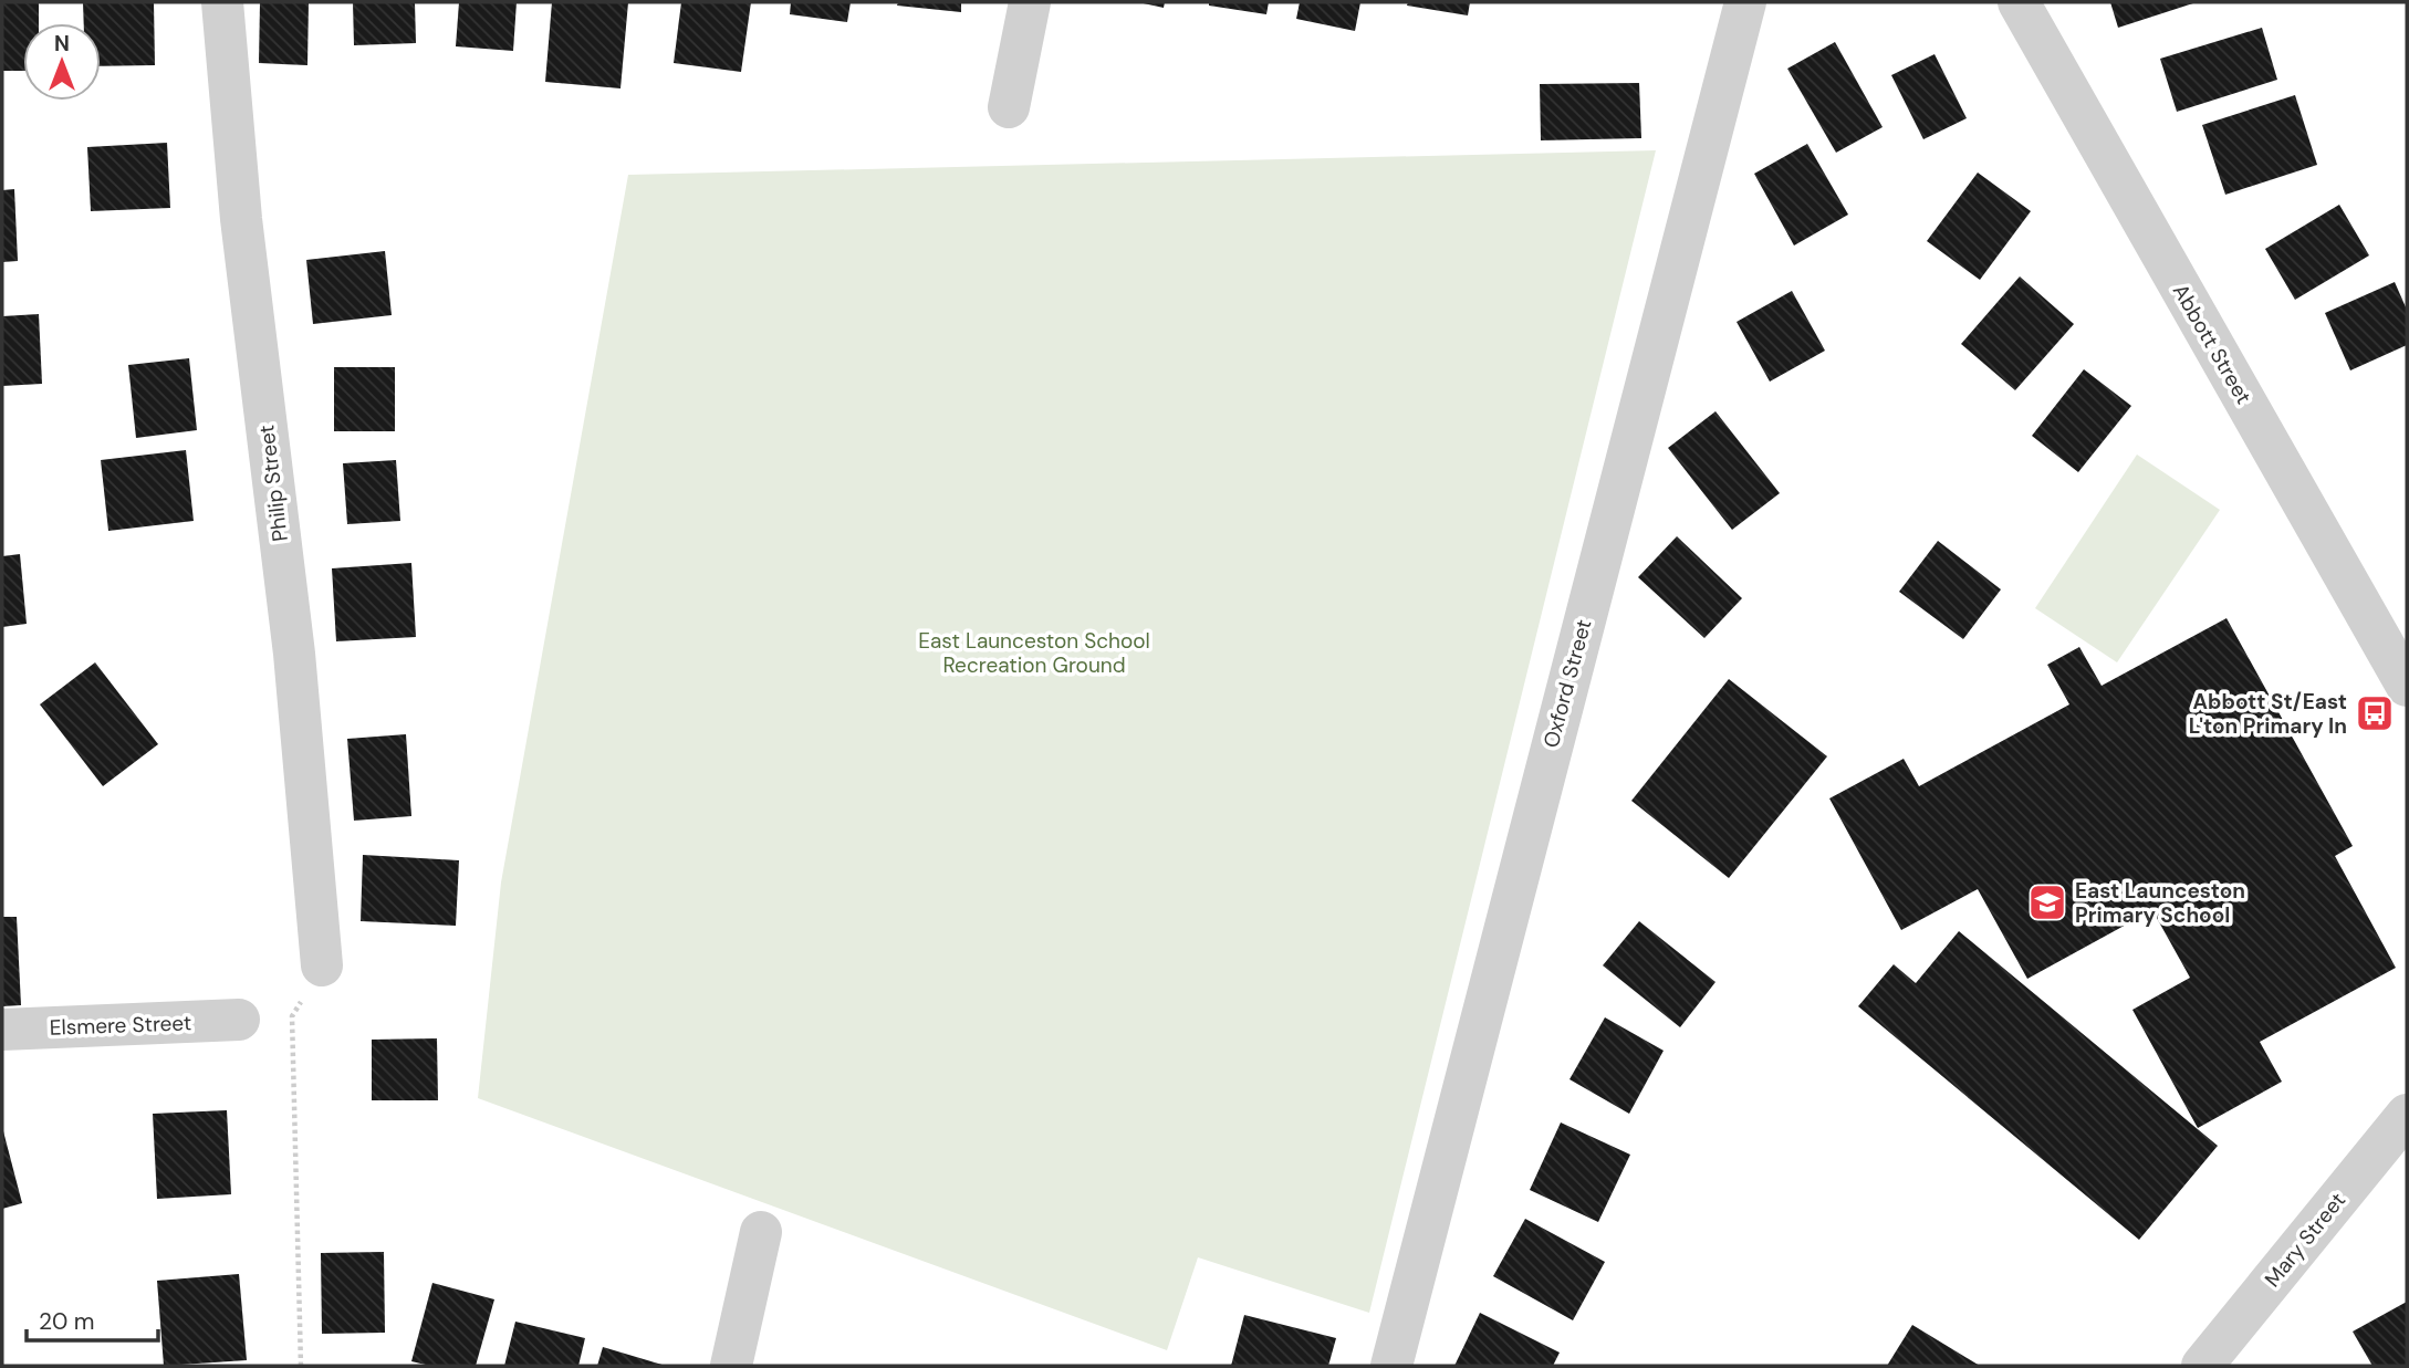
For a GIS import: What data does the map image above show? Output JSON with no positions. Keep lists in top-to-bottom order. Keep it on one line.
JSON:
{"streets":{"street":["Abbott Street","Philip Street","Oxford Street","Elsmere Street","Mary Street"]},"parks":["East Launceston School Recreation Ground"],"places":{"bus stop":["Abbott St/East L'ton Primary In"],"school or university":["East Launceston Primary School"]},"scale_bar":"20 m","north":"top"}
